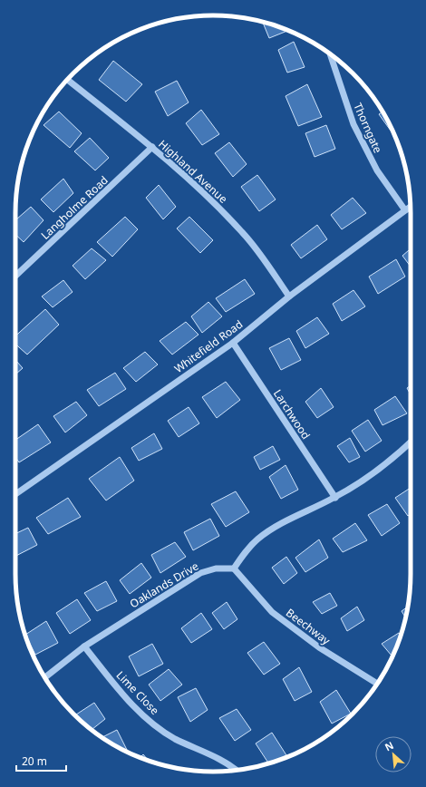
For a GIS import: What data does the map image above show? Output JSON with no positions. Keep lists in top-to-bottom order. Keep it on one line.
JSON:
{"streets":{"street":["Thorngate","Highland Avenue","Langholme Road","Whitefield Road","Larchwood","Oaklands Drive","Beechway","Lime Close"]},"crossings":[["Thorngate","Whitefield Road"],["Highland Avenue","Langholme Road"],["Highland Avenue","Whitefield Road"],["Whitefield Road","Larchwood"],["Oaklands Drive","Beechway"],["Oaklands Drive","Lime Close"]],"scale_bar":"20 m","north":"top left"}
